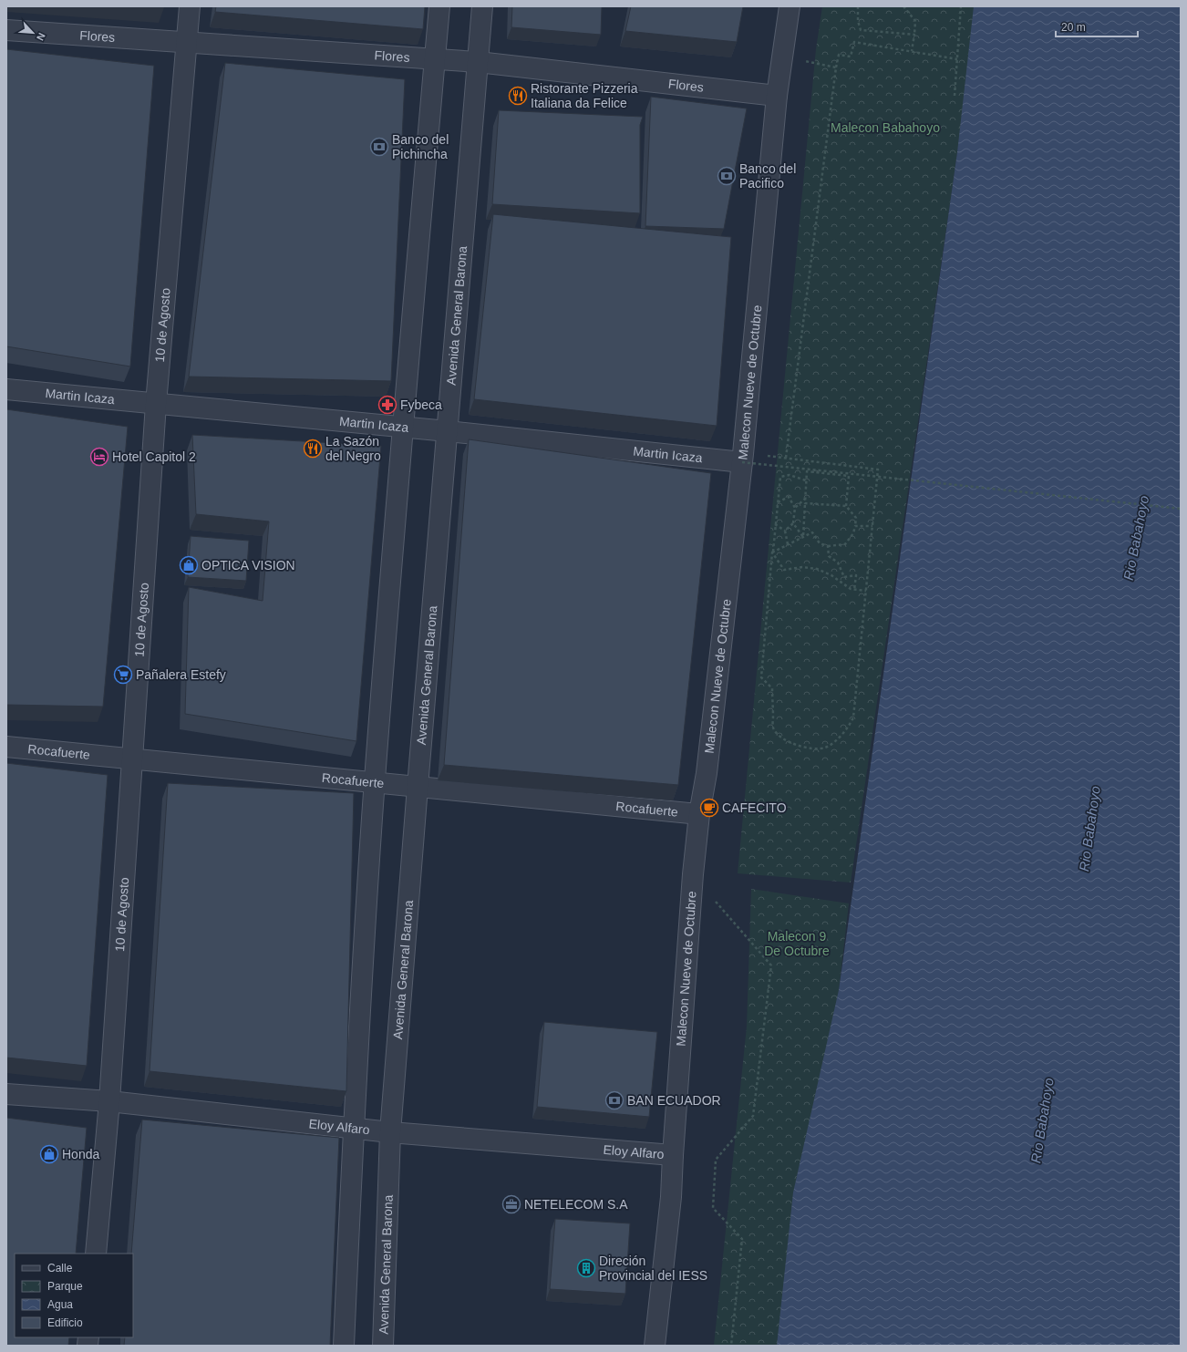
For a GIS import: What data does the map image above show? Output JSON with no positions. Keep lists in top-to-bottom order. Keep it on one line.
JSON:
{"streets":{"street":["Flores","Avenida General Barona","10 de Agosto","Malecon Nueve de Octubre","Martin Icaza","Rocafuerte","Eloy Alfaro"]},"crossings":[["Flores","Avenida General Barona"],["Flores","10 de Agosto"],["Flores","Malecon Nueve de Octubre"],["Avenida General Barona","Martin Icaza"],["Avenida General Barona","Rocafuerte"],["Avenida General Barona","Eloy Alfaro"],["10 de Agosto","Martin Icaza"],["10 de Agosto","Rocafuerte"],["10 de Agosto","Eloy Alfaro"],["Malecon Nueve de Octubre","Martin Icaza"],["Malecon Nueve de Octubre","Rocafuerte"],["Malecon Nueve de Octubre","Eloy Alfaro"]],"water":["Rio Babahoyo"],"parks":["Malecon Babahoyo","Malecon 9 De Octubre"],"places":{"restaurant":["Ristorante Pizzeria Italiana da Felice","La Sazón del Negro"],"bank":["Banco del Pichincha","Banco del Pacifico","BAN ECUADOR"],"pharmacy":["Fybeca"],"hotel":["Hotel Capitol 2"],"shop":["OPTICA VISION","Honda"],"supermarket":["Pañalera Estefy"],"cafe":["CAFECITO"],"office":["NETELECOM S.A"],"building":["Direción Provincial del IESS"]},"legend":["Calle","Parque","Agua","Edificio"],"scale_bar":"20 m","north":"bottom right"}
